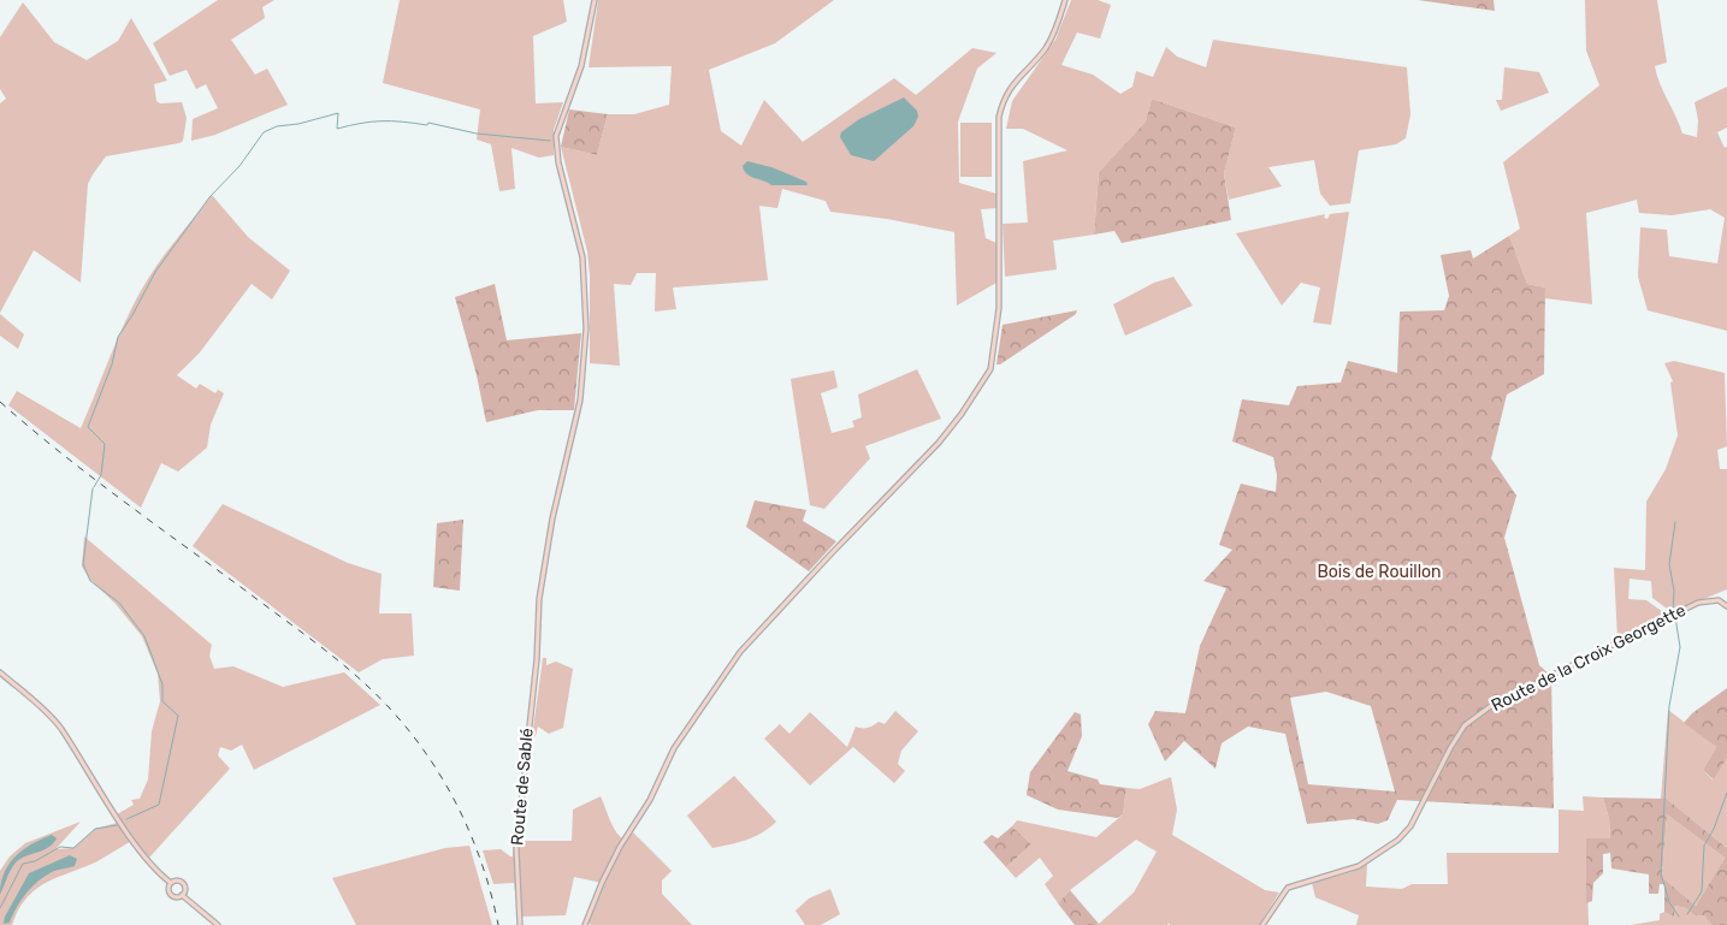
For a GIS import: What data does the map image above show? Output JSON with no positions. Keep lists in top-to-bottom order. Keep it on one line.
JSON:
{"streets":{"street":["Route de la Croix Georgette","Route de Sablé"]},"parks":["Bois de Rouillon"]}
